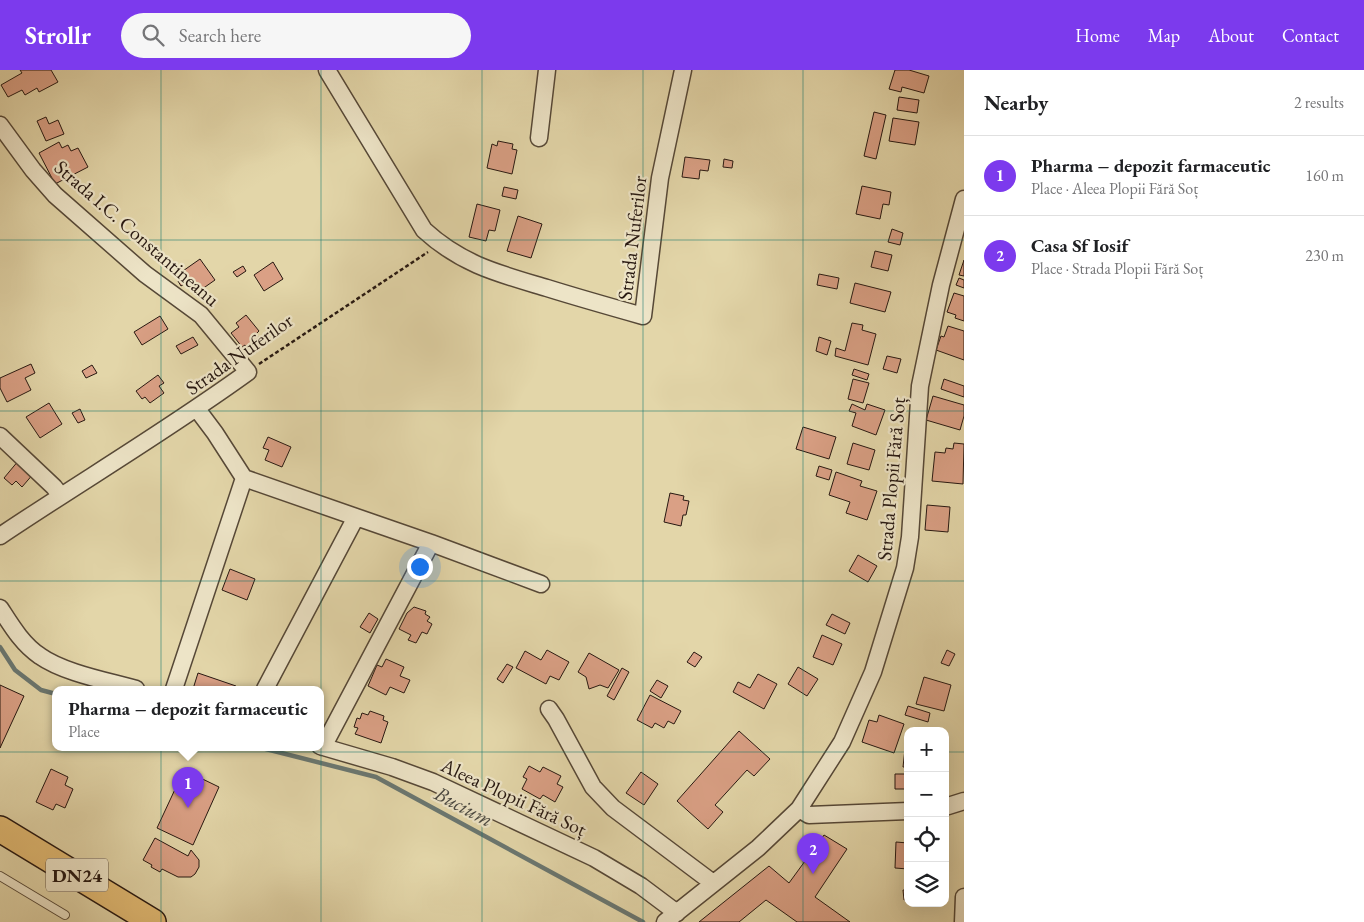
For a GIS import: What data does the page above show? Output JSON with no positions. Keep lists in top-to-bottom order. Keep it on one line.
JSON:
{"streets":{"main road":["DN24"],"street":["Strada I.C. Constantineanu","Strada Nuferilor","Strada Plopii Fără Soț","Aleea Plopii Fără Soț"]},"crossings":[["Strada I.C. Constantineanu","Strada Nuferilor"],["Strada Plopii Fără Soț","Aleea Plopii Fără Soț"]],"water":["Bucium"],"page":{"header":"Strollr","search":"Search here","nav":["Home","Map","About","Contact"],"heading":["Nearby","2 results"],"list":[{"mark":"1","name":"Pharma – depozit farmaceutic","note":"Place · Aleea Plopii Fără Soț","value":"160 m"},{"mark":"2","name":"Casa Sf Iosif","note":"Place · Strada Plopii Fără Soț","value":"230 m"}],"popup":["Pharma – depozit farmaceutic","Place"],"map_buttons":["+","−"],"pins":["1","2"]}}
